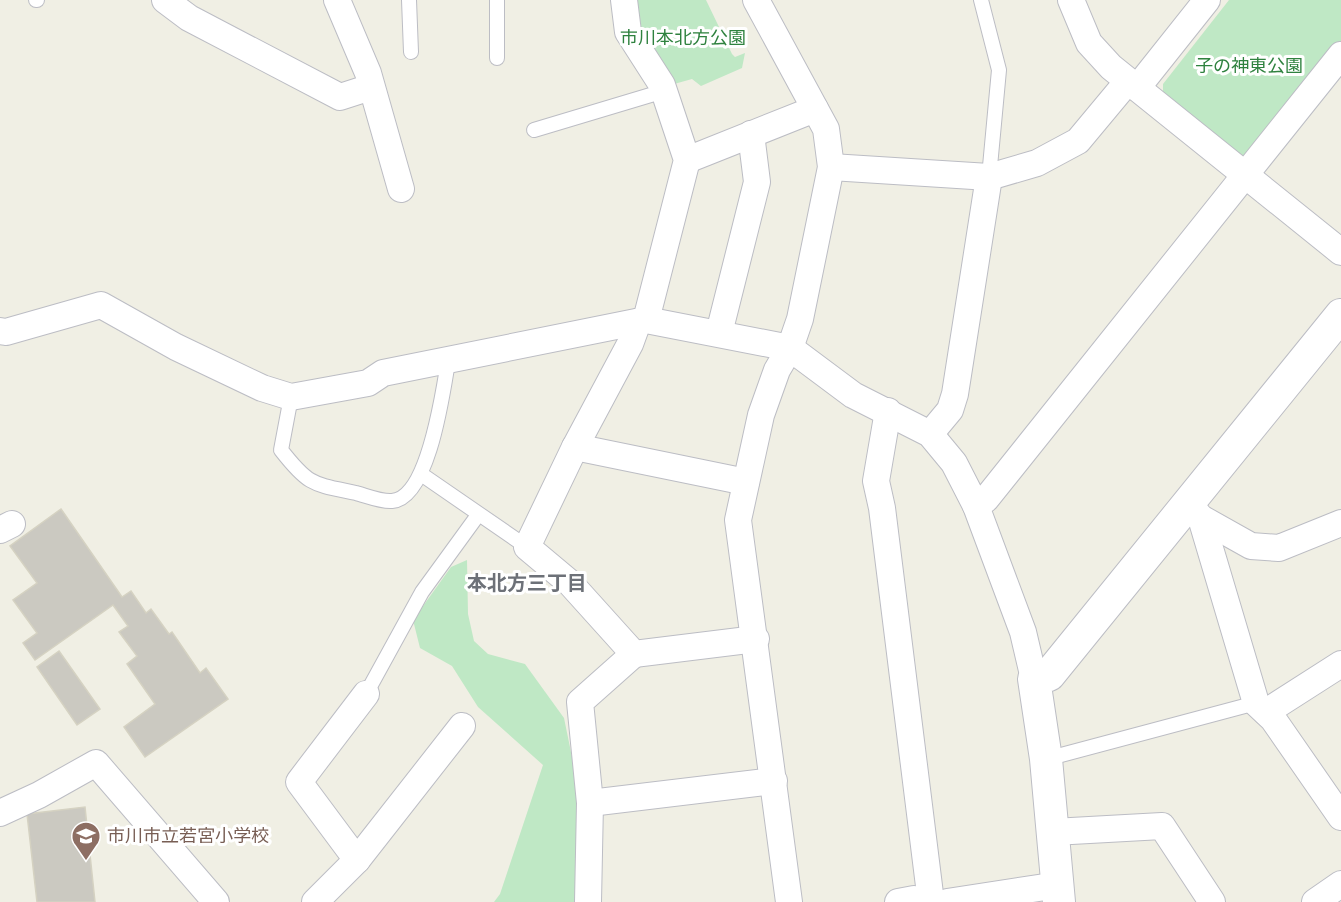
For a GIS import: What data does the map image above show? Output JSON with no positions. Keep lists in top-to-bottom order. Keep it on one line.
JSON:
{"districts":["本北方三丁目"],"parks":["市川本北方公園","子の神東公園"],"places":{"school or university":["市川市立若宮小学校"]}}
